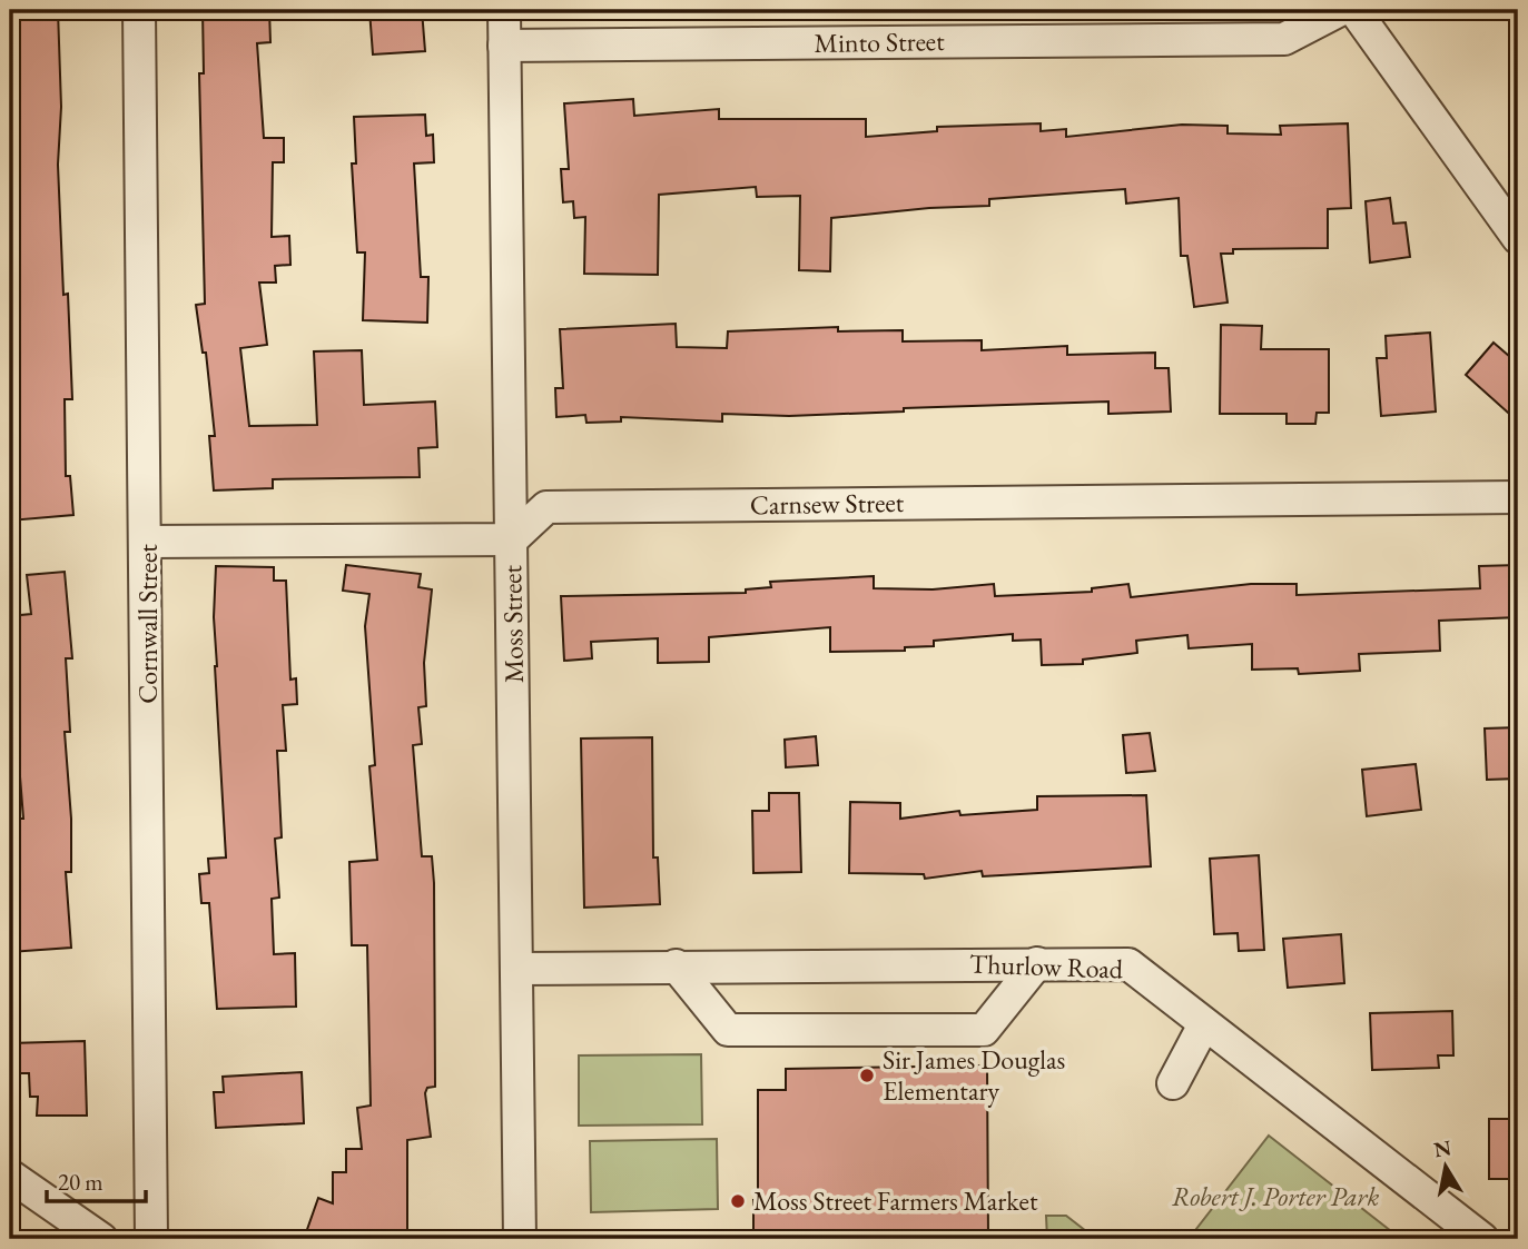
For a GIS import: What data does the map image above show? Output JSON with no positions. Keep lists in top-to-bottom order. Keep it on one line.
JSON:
{"streets":{"street":["Minto Street","Carnsew Street","Cornwall Street","Moss Street","Thurlow Road"]},"crossings":[["Minto Street","Moss Street"],["Carnsew Street","Moss Street"],["Moss Street","Thurlow Road"]],"parks":["Robert J. Porter Park"],"places":["Sir James Douglas Elementary","Moss Street Farmers Market"],"scale_bar":"20 m","north":"top"}
